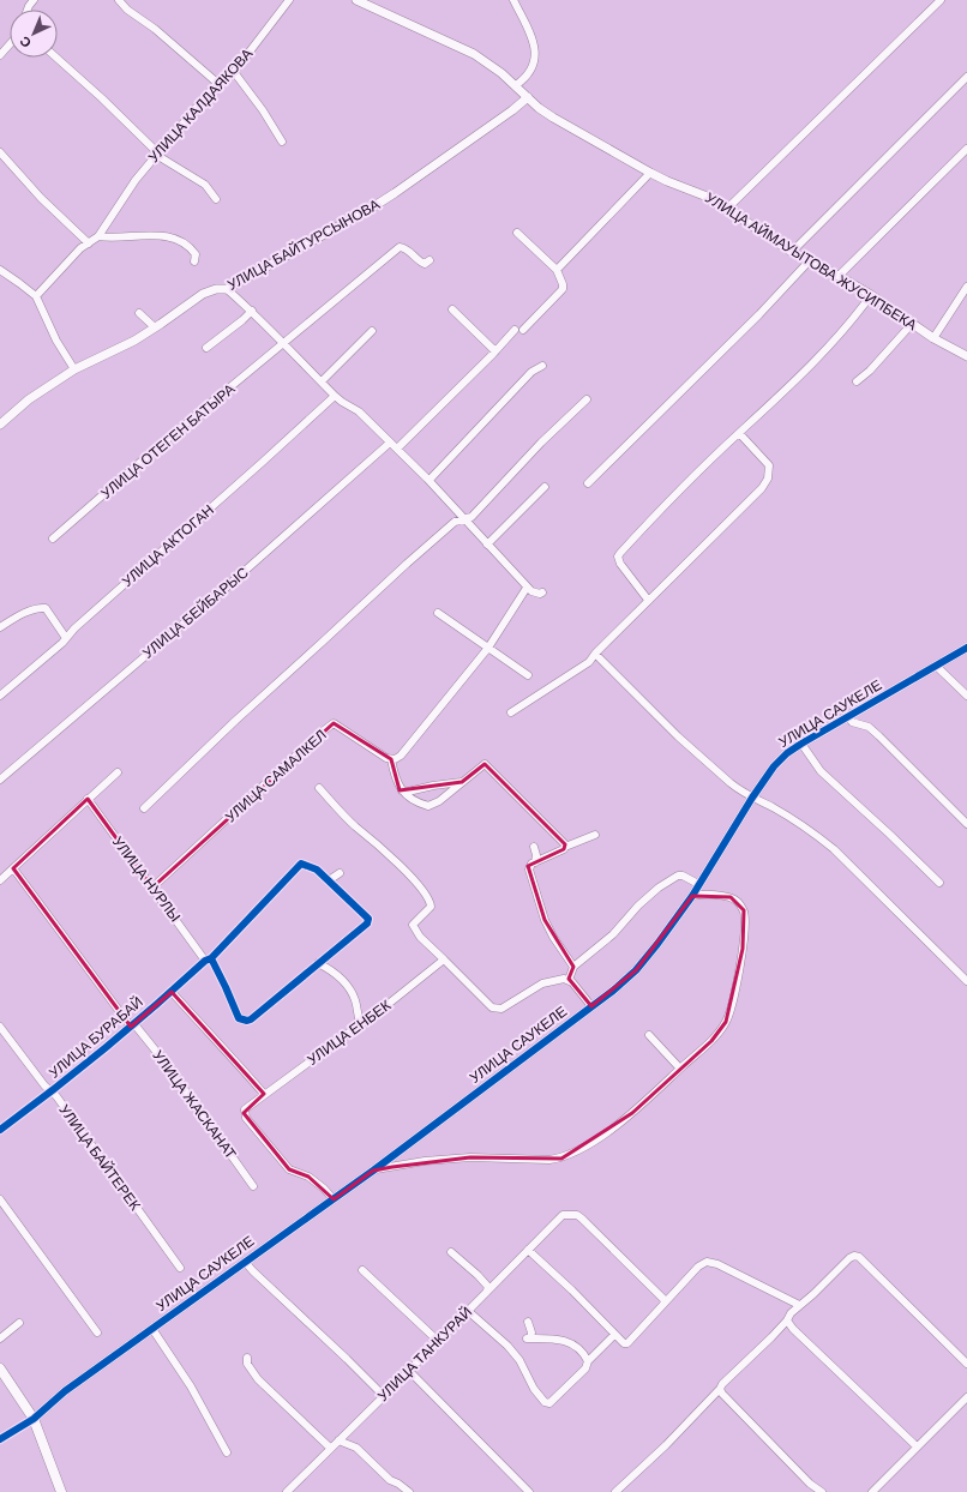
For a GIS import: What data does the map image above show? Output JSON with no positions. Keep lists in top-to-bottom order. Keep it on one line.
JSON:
{"streets":{"street":["УЛИЦА КАЛДАЯКОВА","УЛИЦА БАЙТУРСЫНОВА","УЛИЦА АЙМАУЫТОВА ЖУСИПБЕКА","УЛИЦА ОТЕГЕН БАТЫРА","УЛИЦА АКТОГАН","УЛИЦА БЕЙБАРЫС","УЛИЦА САУКЕЛЕ","УЛИЦА САМАЛКЕЛ","УЛИЦА НУРЛЫ","УЛИЦА ЕНБЕК","УЛИЦА БУРАБАЙ","УЛИЦА ЖАСКАНАТ","УЛИЦА БАЙТЕРЕК","УЛИЦА ТАНКУРАЙ"]},"crossings":[["УЛИЦА БАЙТУРСЫНОВА","УЛИЦА АЙМАУЫТОВА ЖУСИПБЕКА"],["УЛИЦА САУКЕЛЕ","УЛИЦА ЕНБЕК"],["УЛИЦА САМАЛКЕЛ","УЛИЦА НУРЛЫ"],["УЛИЦА НУРЛЫ","УЛИЦА БУРАБАЙ"],["УЛИЦА БУРАБАЙ","УЛИЦА ЖАСКАНАТ"],["УЛИЦА БУРАБАЙ","УЛИЦА БАЙТЕРЕК"]],"north":"bottom left"}
